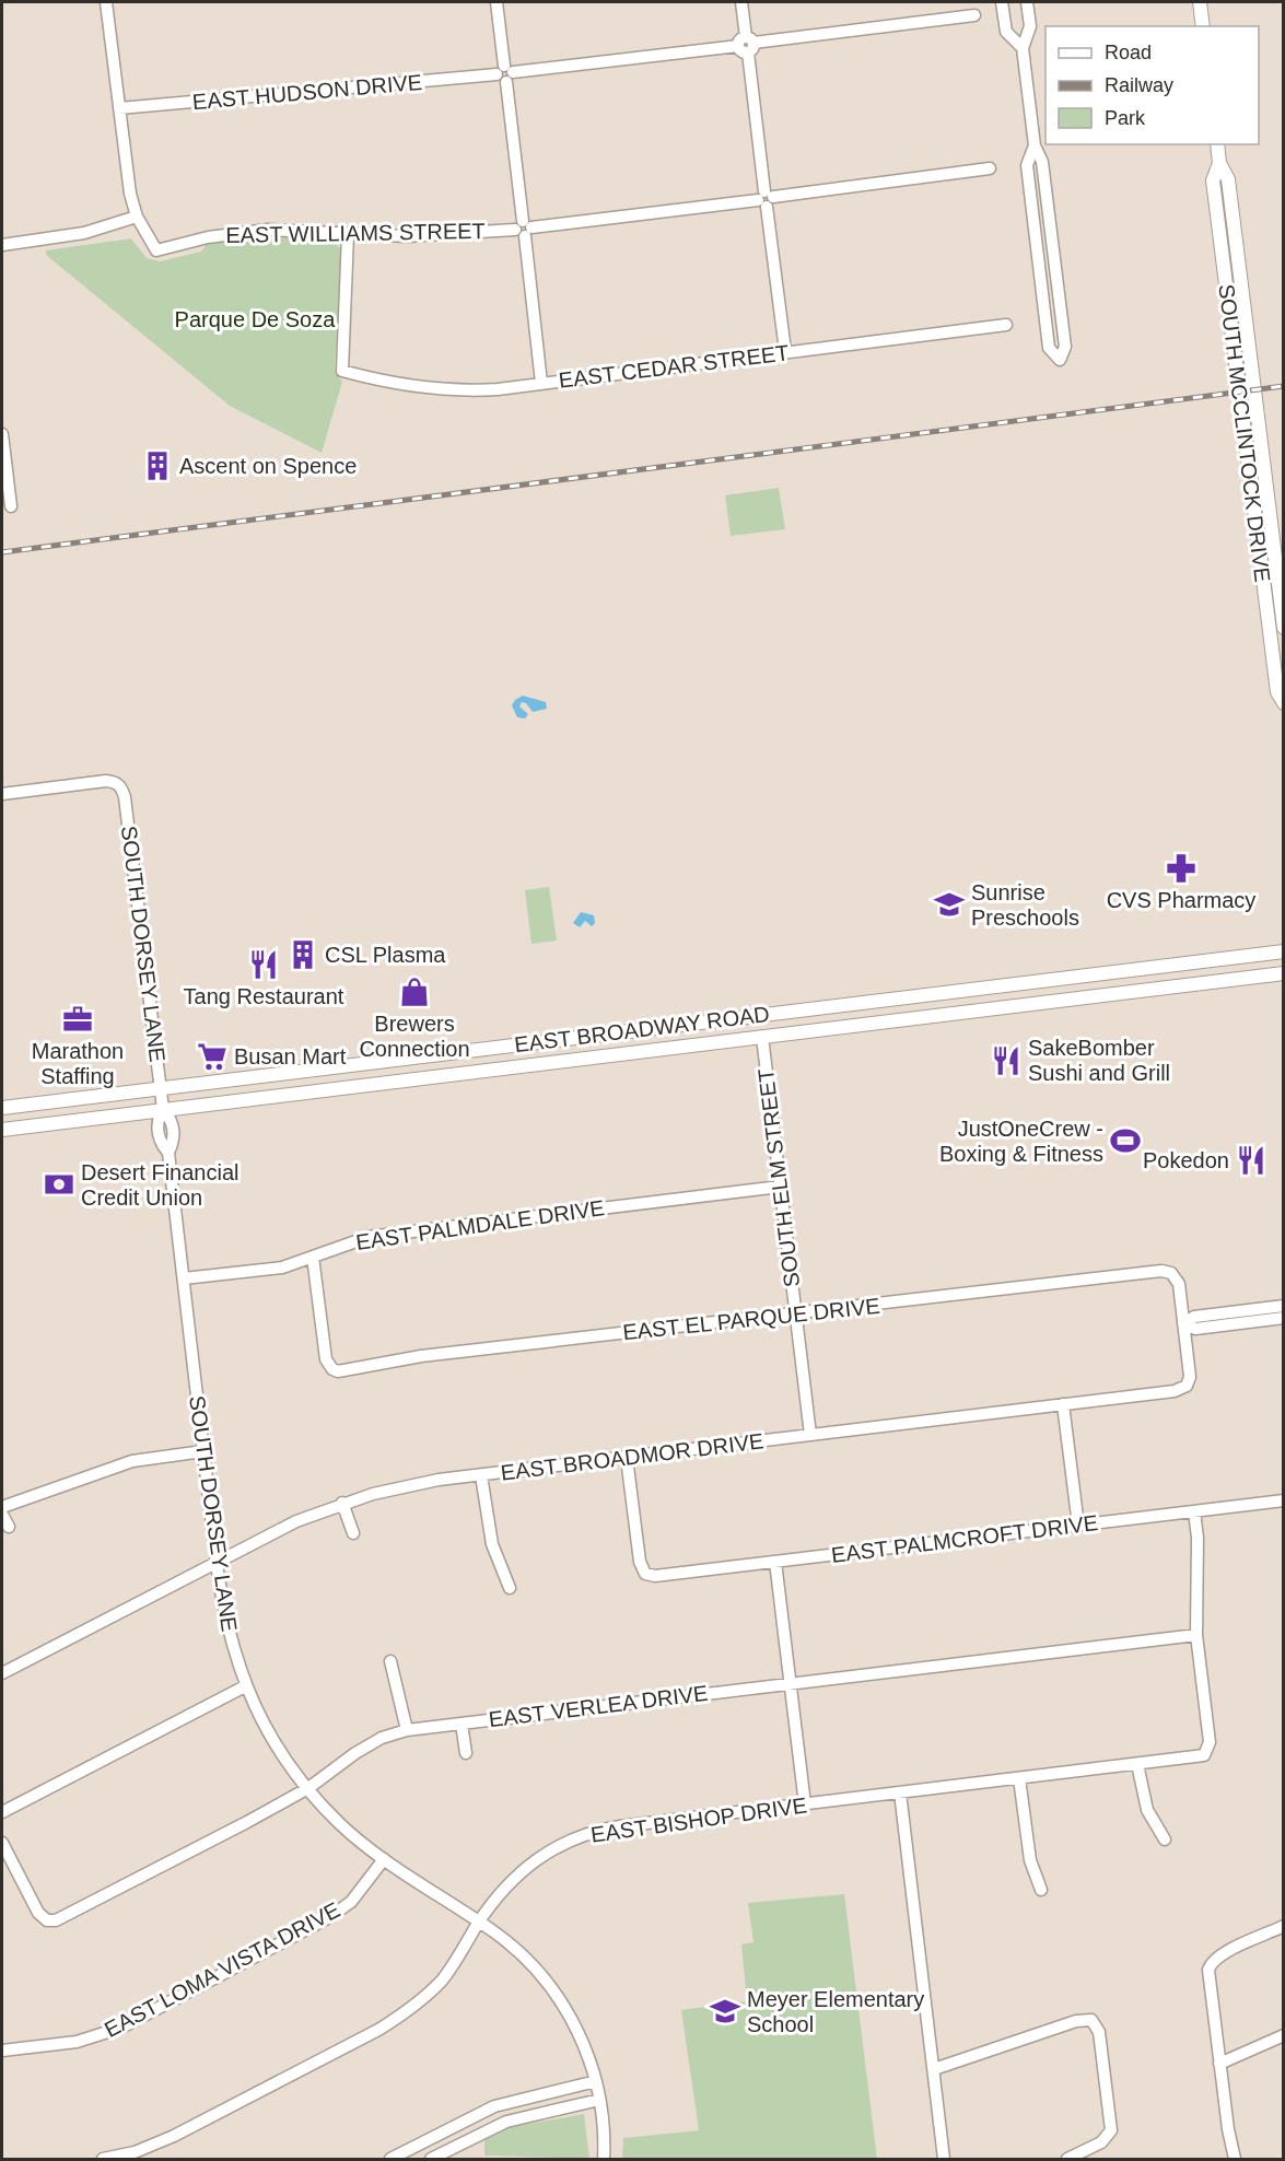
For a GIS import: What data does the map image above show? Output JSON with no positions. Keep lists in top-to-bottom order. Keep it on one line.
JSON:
{"streets":{"main road":["SOUTH MCCLINTOCK DRIVE","EAST BROADWAY ROAD"],"street":["EAST HUDSON DRIVE","EAST WILLIAMS STREET","EAST CEDAR STREET","SOUTH DORSEY LANE","SOUTH ELM STREET","EAST PALMDALE DRIVE","EAST EL PARQUE DRIVE","EAST BROADMOR DRIVE","EAST PALMCROFT DRIVE","EAST VERLEA DRIVE","EAST BISHOP DRIVE","EAST LOMA VISTA DRIVE"]},"crossings":[["EAST WILLIAMS STREET","EAST CEDAR STREET"],["SOUTH DORSEY LANE","EAST BROADWAY ROAD"],["SOUTH DORSEY LANE","EAST PALMDALE DRIVE"],["SOUTH DORSEY LANE","EAST BROADMOR DRIVE"],["SOUTH DORSEY LANE","EAST VERLEA DRIVE"],["SOUTH DORSEY LANE","EAST BISHOP DRIVE"],["SOUTH DORSEY LANE","EAST LOMA VISTA DRIVE"],["EAST BROADWAY ROAD","SOUTH ELM STREET"],["SOUTH ELM STREET","EAST PALMDALE DRIVE"],["SOUTH ELM STREET","EAST EL PARQUE DRIVE"],["SOUTH ELM STREET","EAST BROADMOR DRIVE"],["EAST PALMDALE DRIVE","EAST EL PARQUE DRIVE"],["EAST EL PARQUE DRIVE","EAST BROADMOR DRIVE"],["EAST BROADMOR DRIVE","EAST PALMCROFT DRIVE"],["EAST VERLEA DRIVE","EAST BISHOP DRIVE"]],"parks":["Parque De Soza"],"places":{"building":["Ascent on Spence","CSL Plasma"],"pharmacy":["CVS Pharmacy"],"school or university":["Sunrise Preschools","Meyer Elementary School"],"restaurant":["Tang Restaurant","SakeBomber Sushi and Grill","Pokedon"],"shop":["Brewers Connection"],"office":["Marathon Staffing"],"supermarket":["Busan Mart"],"sports":["JustOneCrew - Boxing & Fitness"],"bank":["Desert Financial Credit Union"]},"legend":["Road","Railway","Park"]}
